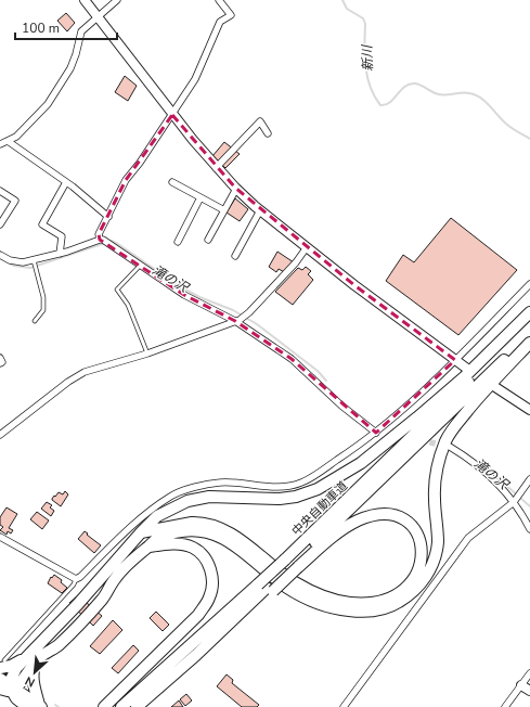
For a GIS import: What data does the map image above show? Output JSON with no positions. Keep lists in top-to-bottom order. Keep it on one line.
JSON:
{"streets":{"highway":["中央自動車道"]},"water":["新川","滝の沢"],"scale_bar":"100 m","north":"bottom left"}
